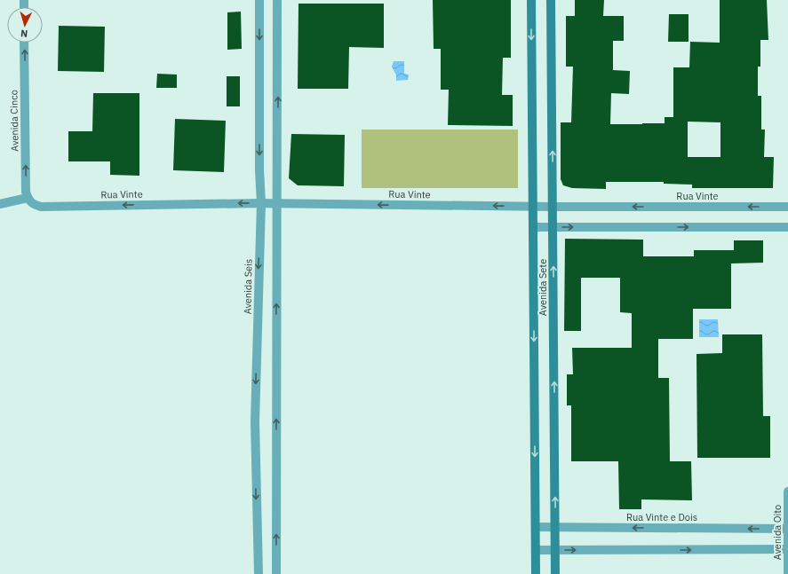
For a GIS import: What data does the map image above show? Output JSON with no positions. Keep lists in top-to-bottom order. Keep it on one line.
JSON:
{"streets":{"street":["Avenida Cinco","Rua Vinte","Avenida Seis","Avenida Sete","Rua Vinte e Dois","Avenida Oito"]},"crossings":[["Avenida Cinco","Rua Vinte"],["Rua Vinte","Avenida Seis"],["Rua Vinte","Avenida Sete"],["Avenida Sete","Rua Vinte e Dois"],["Rua Vinte e Dois","Avenida Oito"]],"one_way":["Avenida Cinco"],"north":"bottom"}
